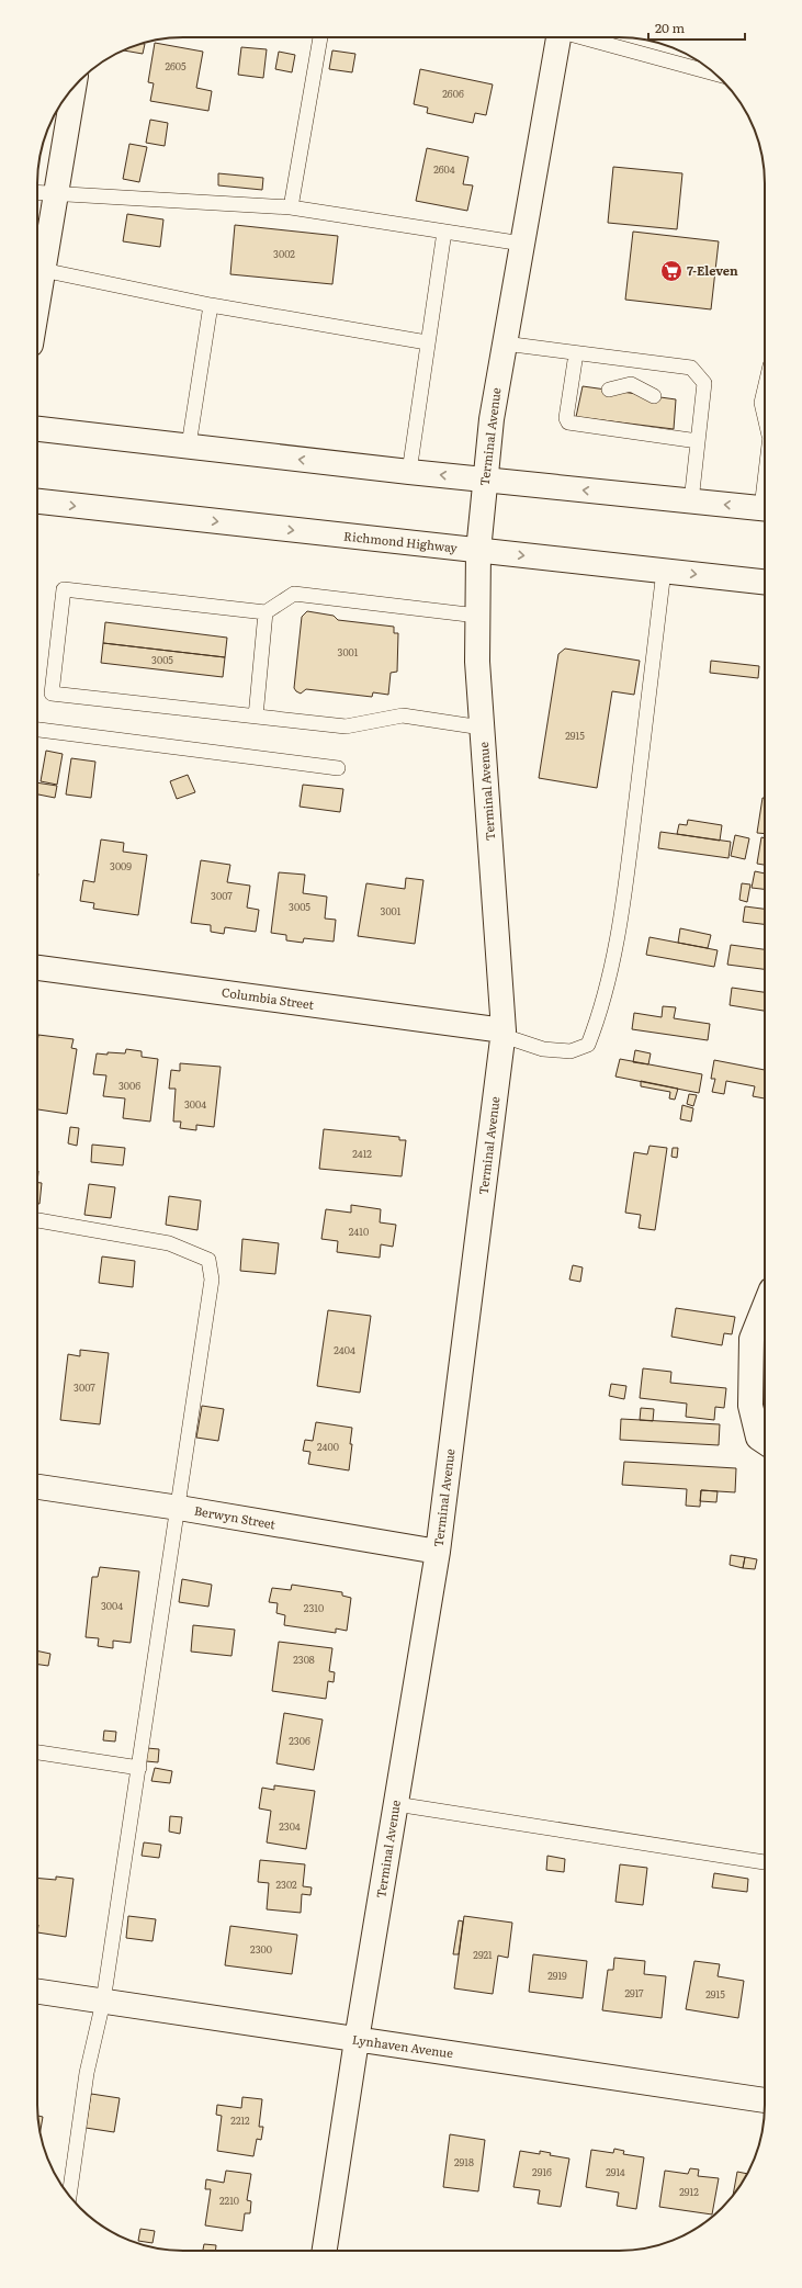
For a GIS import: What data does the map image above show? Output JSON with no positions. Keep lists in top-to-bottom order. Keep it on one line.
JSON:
{"streets":{"street":["Terminal Avenue","Richmond Highway","Columbia Street","Berwyn Street","Lynhaven Avenue"]},"crossings":[["Terminal Avenue","Richmond Highway"],["Terminal Avenue","Columbia Street"],["Terminal Avenue","Berwyn Street"],["Terminal Avenue","Lynhaven Avenue"]],"places":{"supermarket":["7-Eleven"]},"house_numbers":["2605","2606","2604","3002","3001","3005","2915","3009","3007","3005","3001","3006","3004","2412","2410","2404","3007","2400","3004","2310","2308","2306","2304","2302","2300","2921","2919","2917","2915","2212","2918","2916","2914","2912","2210"],"scale_bar":"20 m"}
